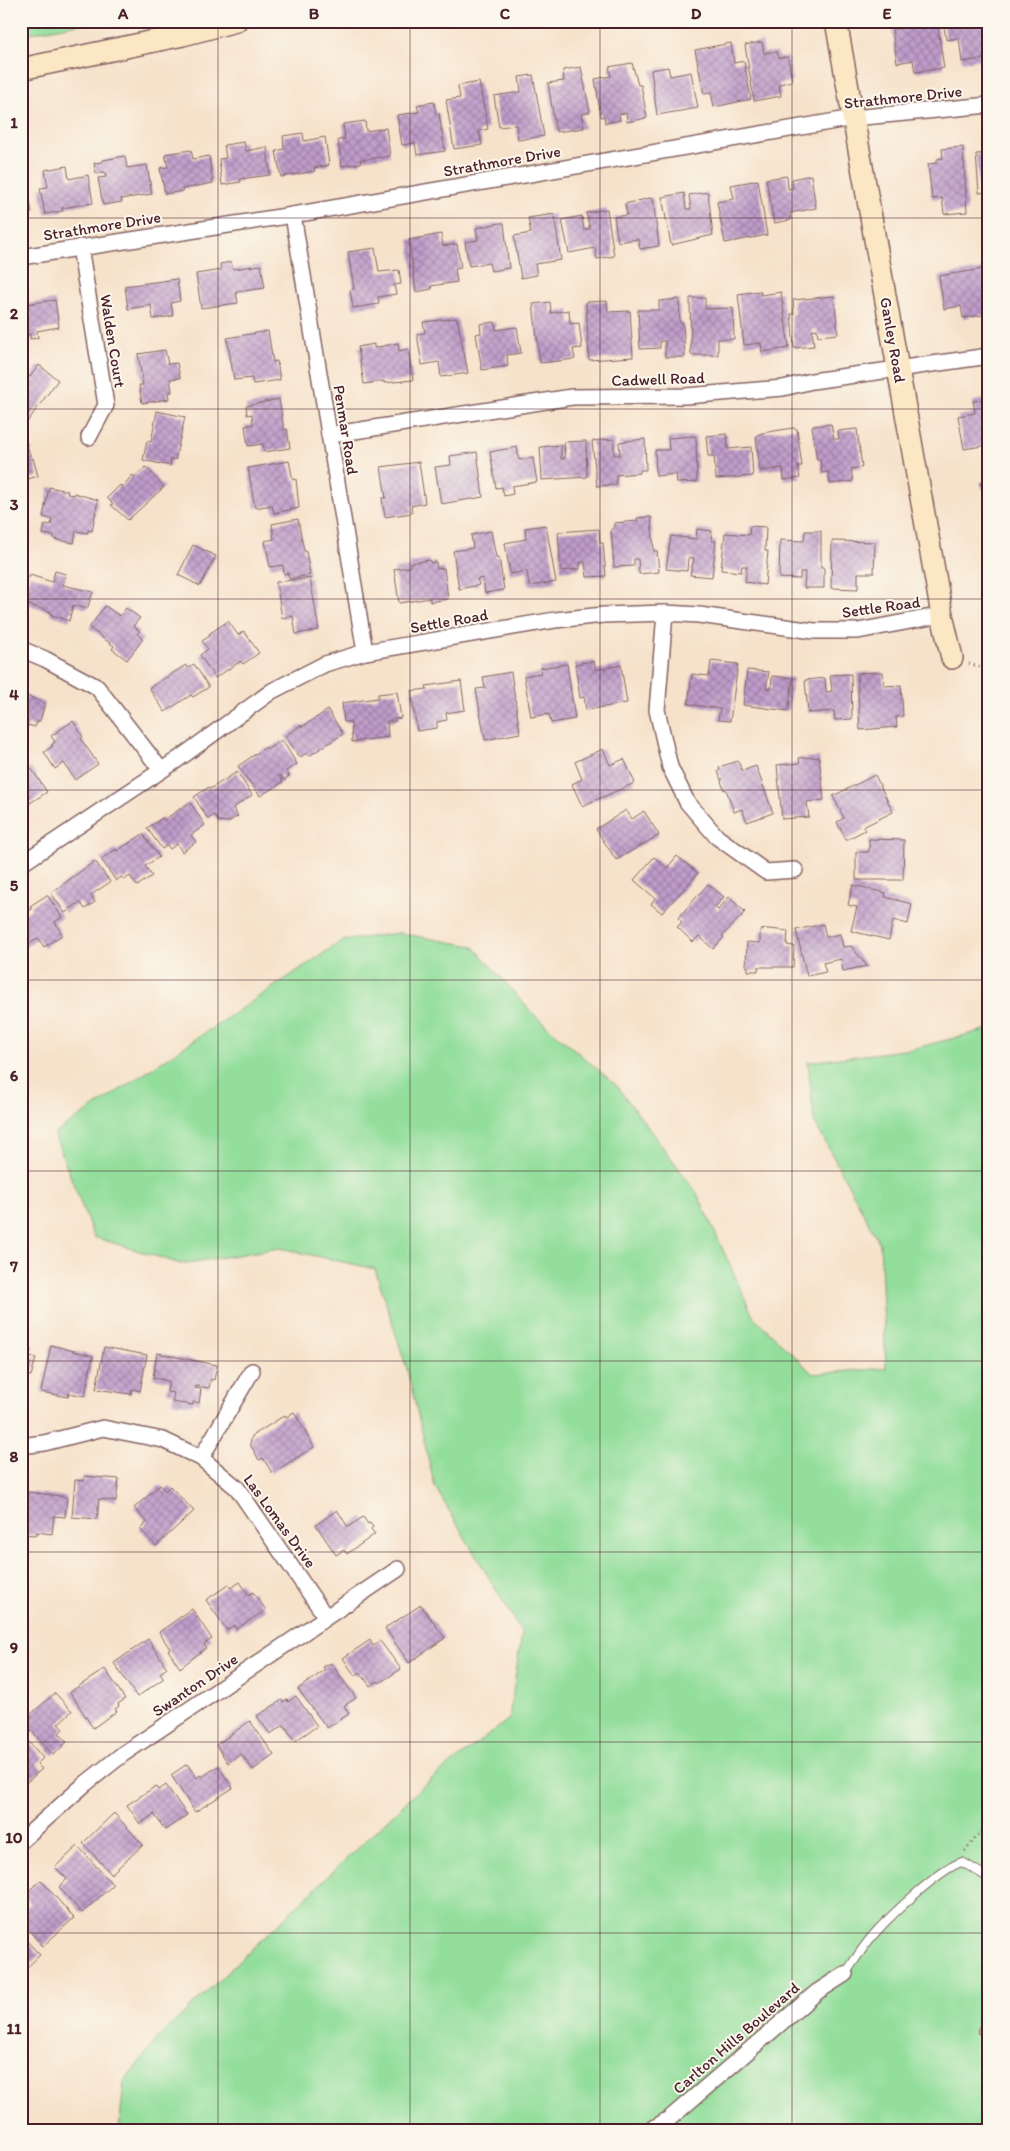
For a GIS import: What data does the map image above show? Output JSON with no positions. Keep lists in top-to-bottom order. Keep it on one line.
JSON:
{"streets":{"street":["Strathmore Drive","Ganley Road","Walden Court","Cadwell Road","Penmar Road","Settle Road","Las Lomas Drive","Swanton Drive","Carlton Hills Boulevard"]},"crossings":[["Strathmore Drive","Ganley Road"],["Strathmore Drive","Walden Court"],["Strathmore Drive","Penmar Road"],["Ganley Road","Cadwell Road"],["Ganley Road","Settle Road"],["Cadwell Road","Penmar Road"],["Penmar Road","Settle Road"],["Las Lomas Drive","Swanton Drive"]],"grid":{"columns":["A","B","C","D","E"],"rows":["1","2","3","4","5","6","7","8","9","10","11"]}}
